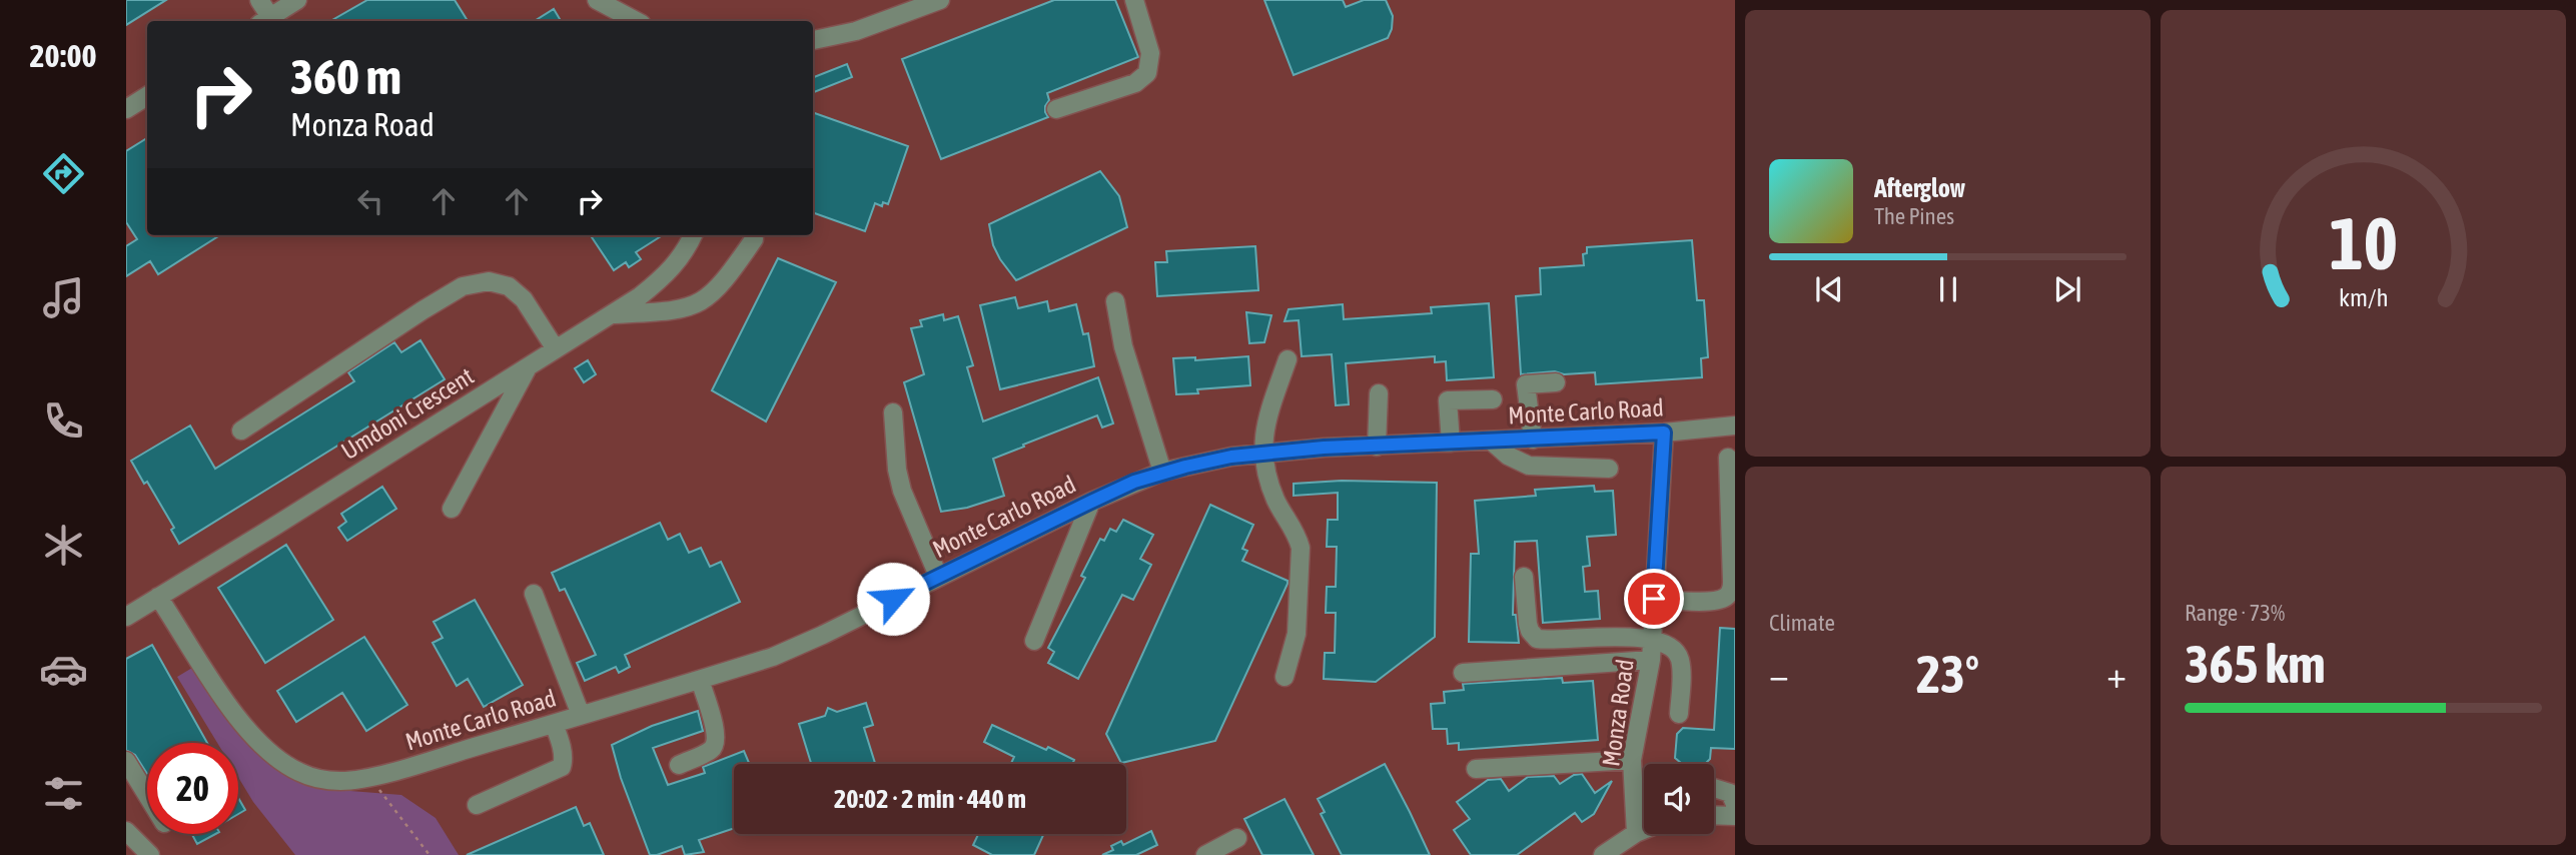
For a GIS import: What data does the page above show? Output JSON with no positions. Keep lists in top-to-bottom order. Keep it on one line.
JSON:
{"streets":{"street":["Monte Carlo Road","Umdoni Crescent","Monza Road"]},"crossings":[["Monte Carlo Road","Umdoni Crescent"],["Monte Carlo Road","Monza Road"]],"page":{"tabs":"20:00","turn":["360 m","Monza Road"],"song":["Afterglow","The Pines"],"tile":["Climate",["Range · 73%","365 km"]],"heat":["−","23°","+"],"limit":"20","trip":"20:02 · 2 min · 440 m","gauge":["10","km/h"]}}
